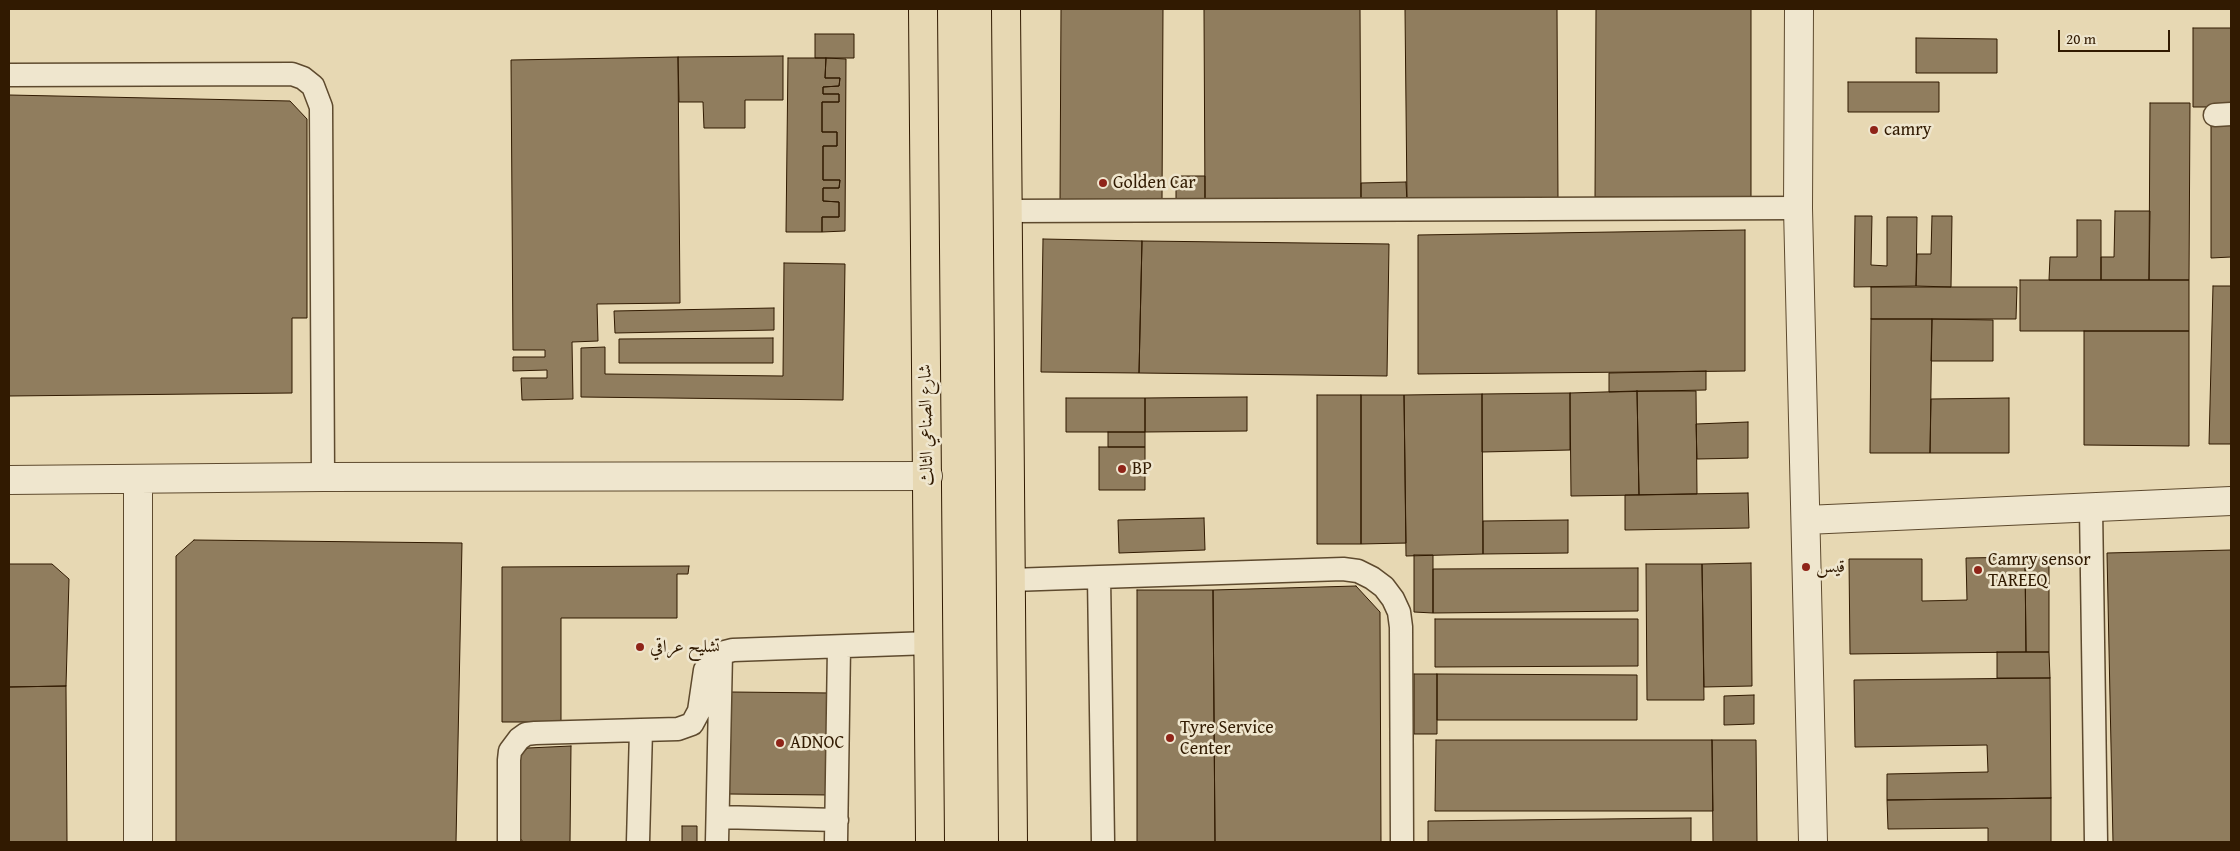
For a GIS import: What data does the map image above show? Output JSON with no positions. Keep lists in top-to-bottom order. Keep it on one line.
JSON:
{"streets":{"main road":["شارع الصناعي الثالث"]},"places":["camry","Golden Car","BP","قيس","Camry sensor TAREEQ","تشليح عراقي","Tyre Service Center","ADNOC"],"scale_bar":"20 m"}
